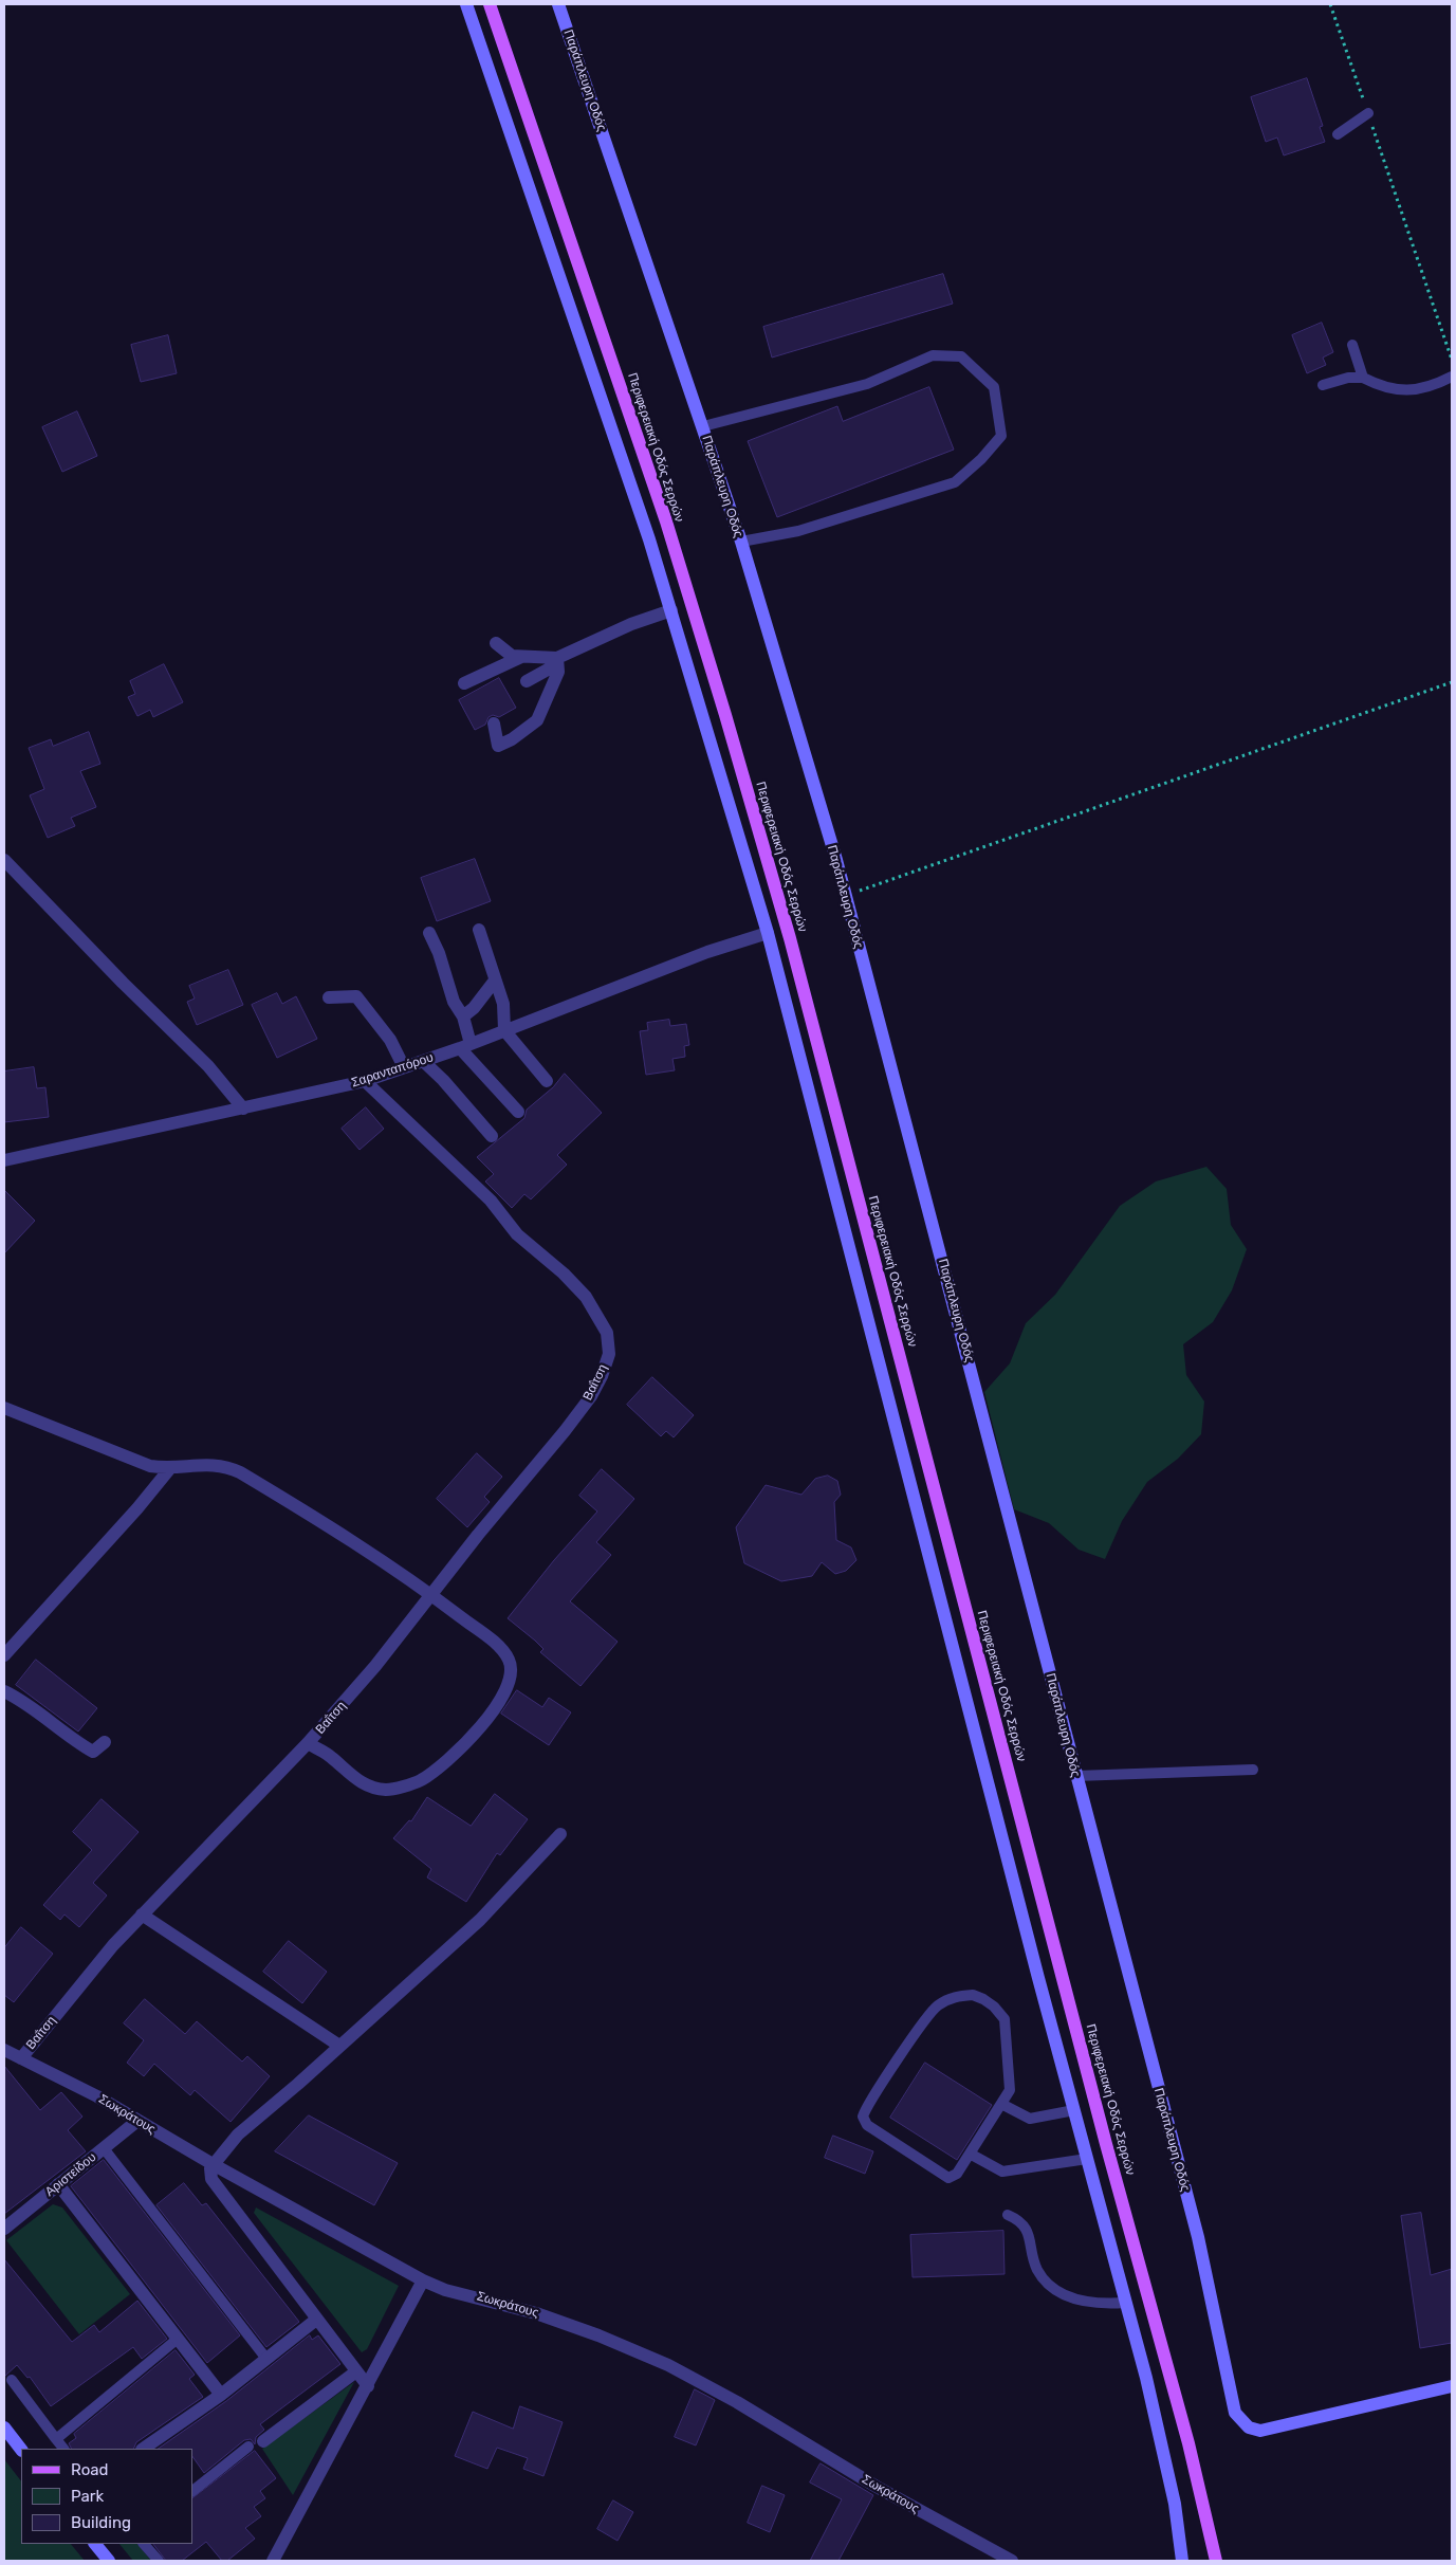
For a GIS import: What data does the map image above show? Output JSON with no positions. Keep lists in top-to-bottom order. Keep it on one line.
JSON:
{"streets":{"main road":["Περιφερειακή Οδός Σερρών"],"street":["Παράπλευρη Οδός","Σαρανταπόρου","Βαΐτση","Σωκράτους","Αριστείδου"]},"crossings":[["Σαρανταπόρου","Βαΐτση"],["Βαΐτση","Σωκράτους"],["Σωκράτους","Αριστείδου"]],"legend":["Road","Park","Building"]}
